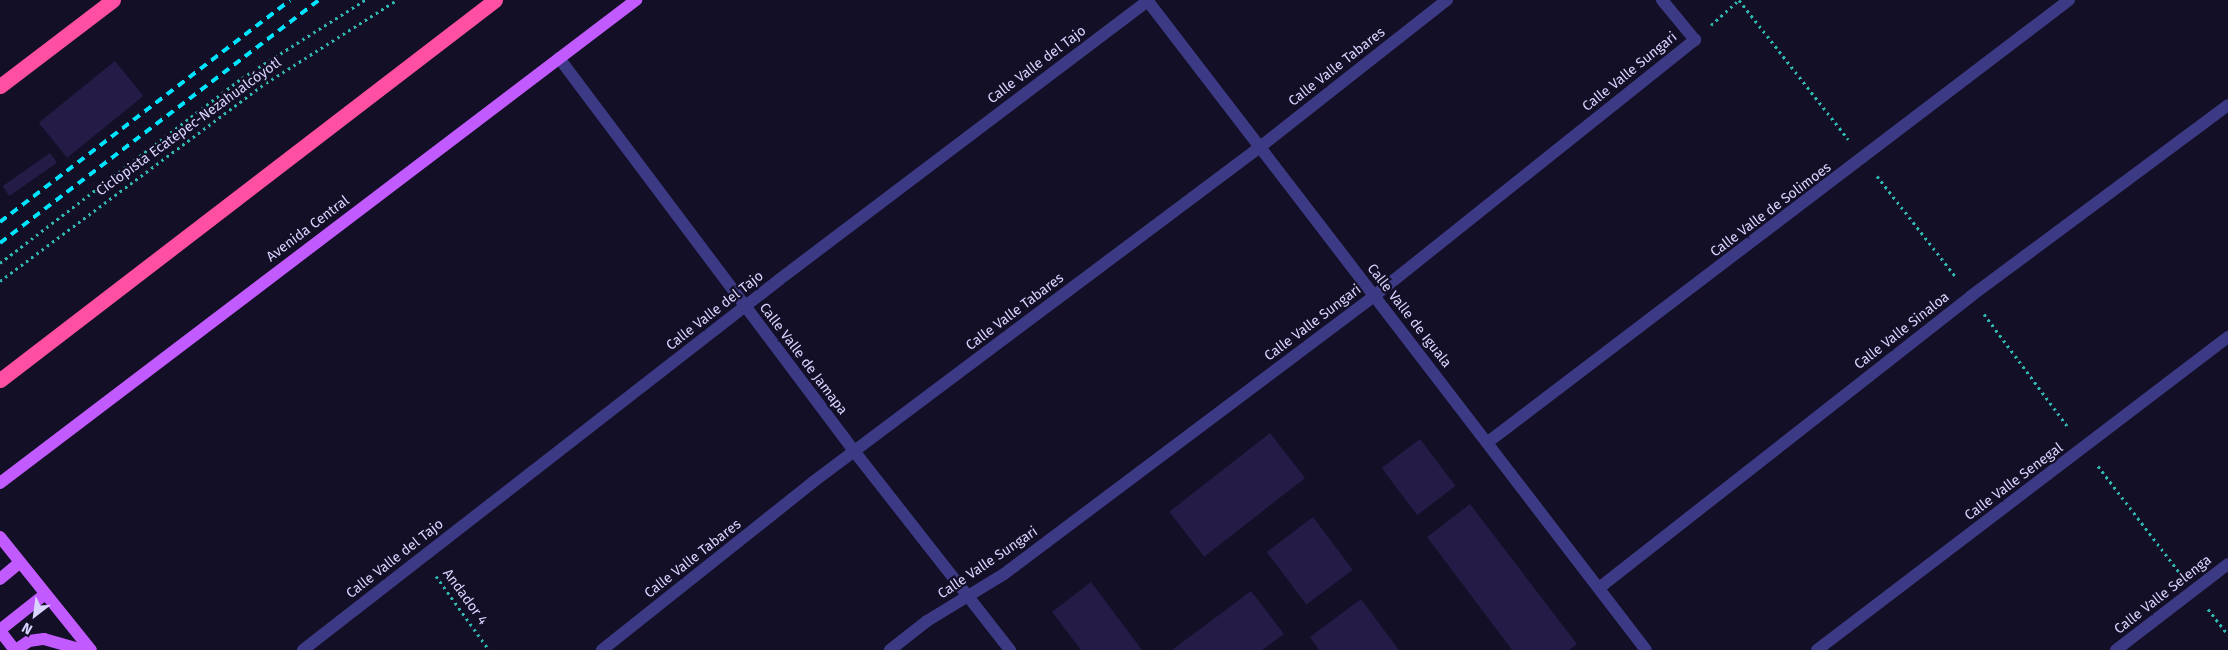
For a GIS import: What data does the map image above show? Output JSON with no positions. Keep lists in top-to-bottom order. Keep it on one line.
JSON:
{"streets":{"main road":["Avenida Central"],"street":["Calle Valle del Tajo","Calle Valle Tabares","Calle Valle Sungari","Calle Valle de Solimoes","Calle Valle de Iguala","Calle Valle Sinaloa","Calle Valle de Jamapa","Calle Valle Senegal","Calle Valle Selenga"],"path":["Ciclopista Ecatepec-Nezahualcóyotl","Andador 4"]},"crossings":[["Calle Valle del Tajo","Calle Valle de Iguala"],["Calle Valle del Tajo","Calle Valle de Jamapa"],["Calle Valle del Tajo","Andador 4"],["Calle Valle Tabares","Calle Valle de Iguala"],["Calle Valle Tabares","Calle Valle de Jamapa"],["Calle Valle Sungari","Calle Valle de Iguala"],["Calle Valle Sungari","Calle Valle de Jamapa"],["Calle Valle de Solimoes","Calle Valle de Iguala"],["Avenida Central","Calle Valle de Jamapa"],["Calle Valle de Iguala","Calle Valle Sinaloa"]],"north":"bottom left"}
